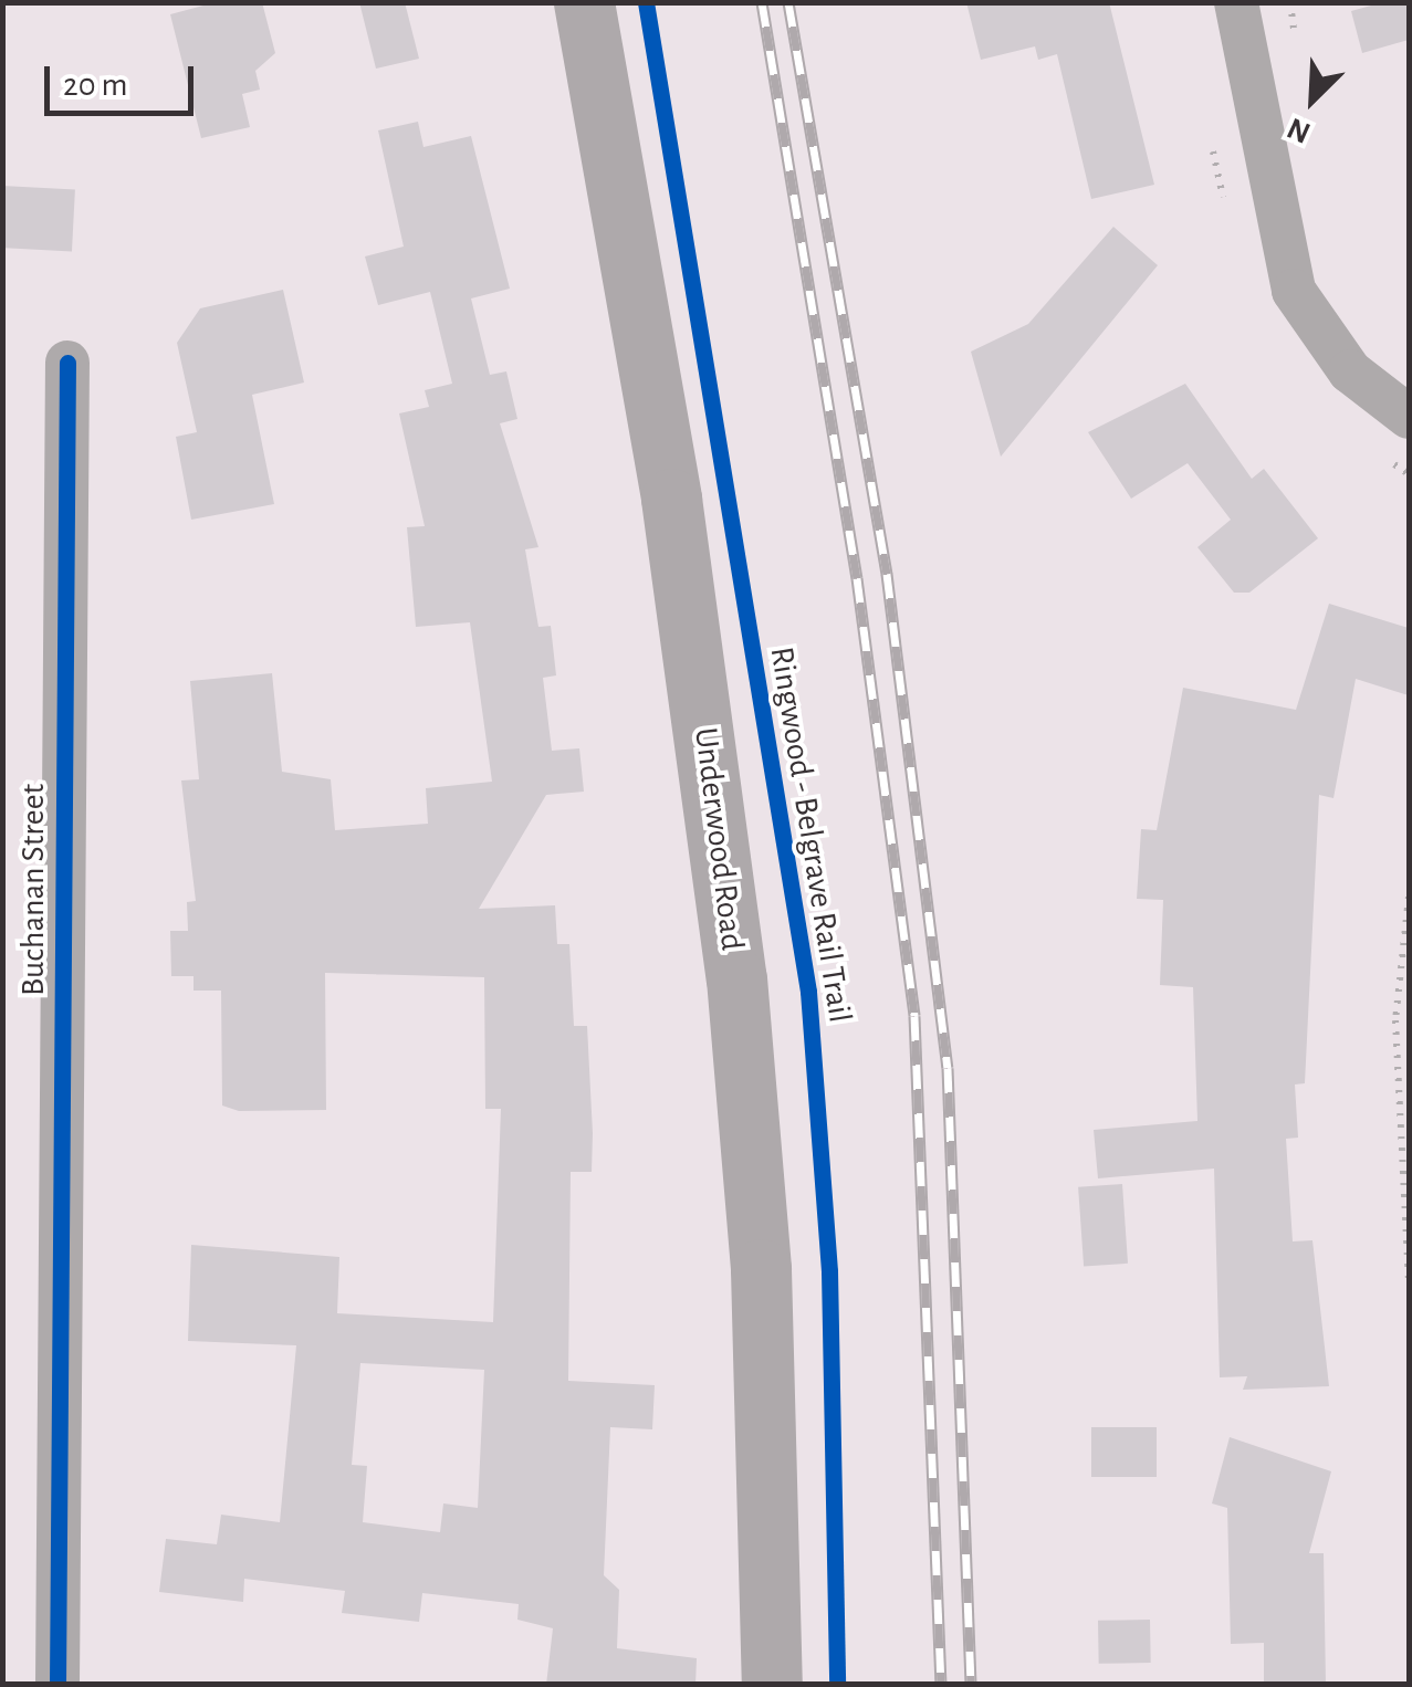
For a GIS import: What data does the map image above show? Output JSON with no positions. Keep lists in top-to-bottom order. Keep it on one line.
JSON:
{"streets":{"main road":["Underwood Road"],"street":["Buchanan Street"],"cycle path":["Ringwood - Belgrave Rail Trail"]},"scale_bar":"20 m","north":"bottom left"}
